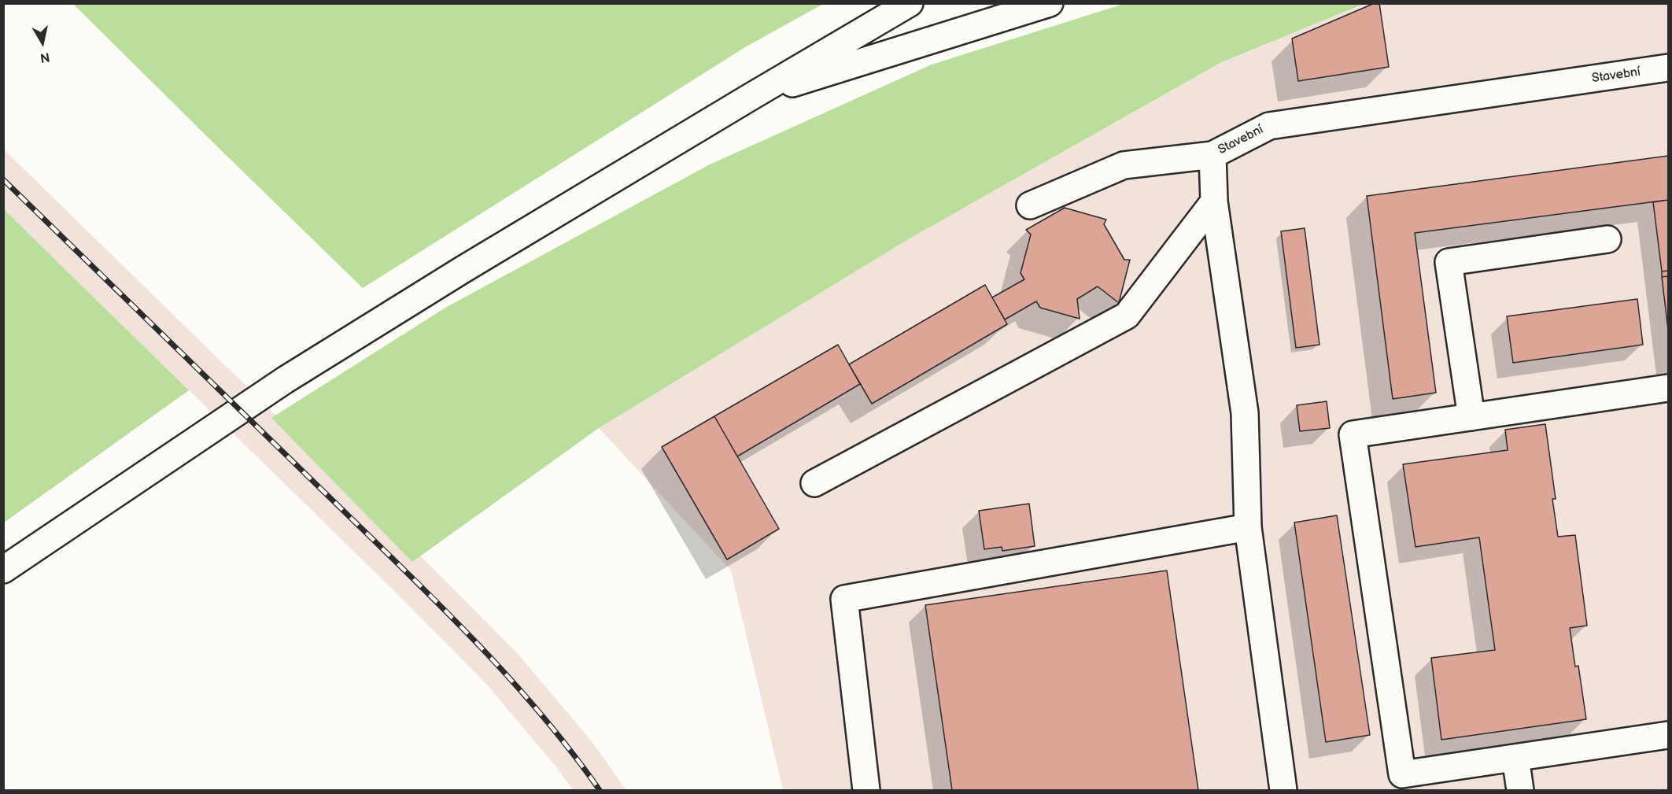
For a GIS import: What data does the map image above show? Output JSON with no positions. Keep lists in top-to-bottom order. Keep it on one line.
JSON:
{"streets":{"main road":["Stavební"]},"north":"bottom"}
